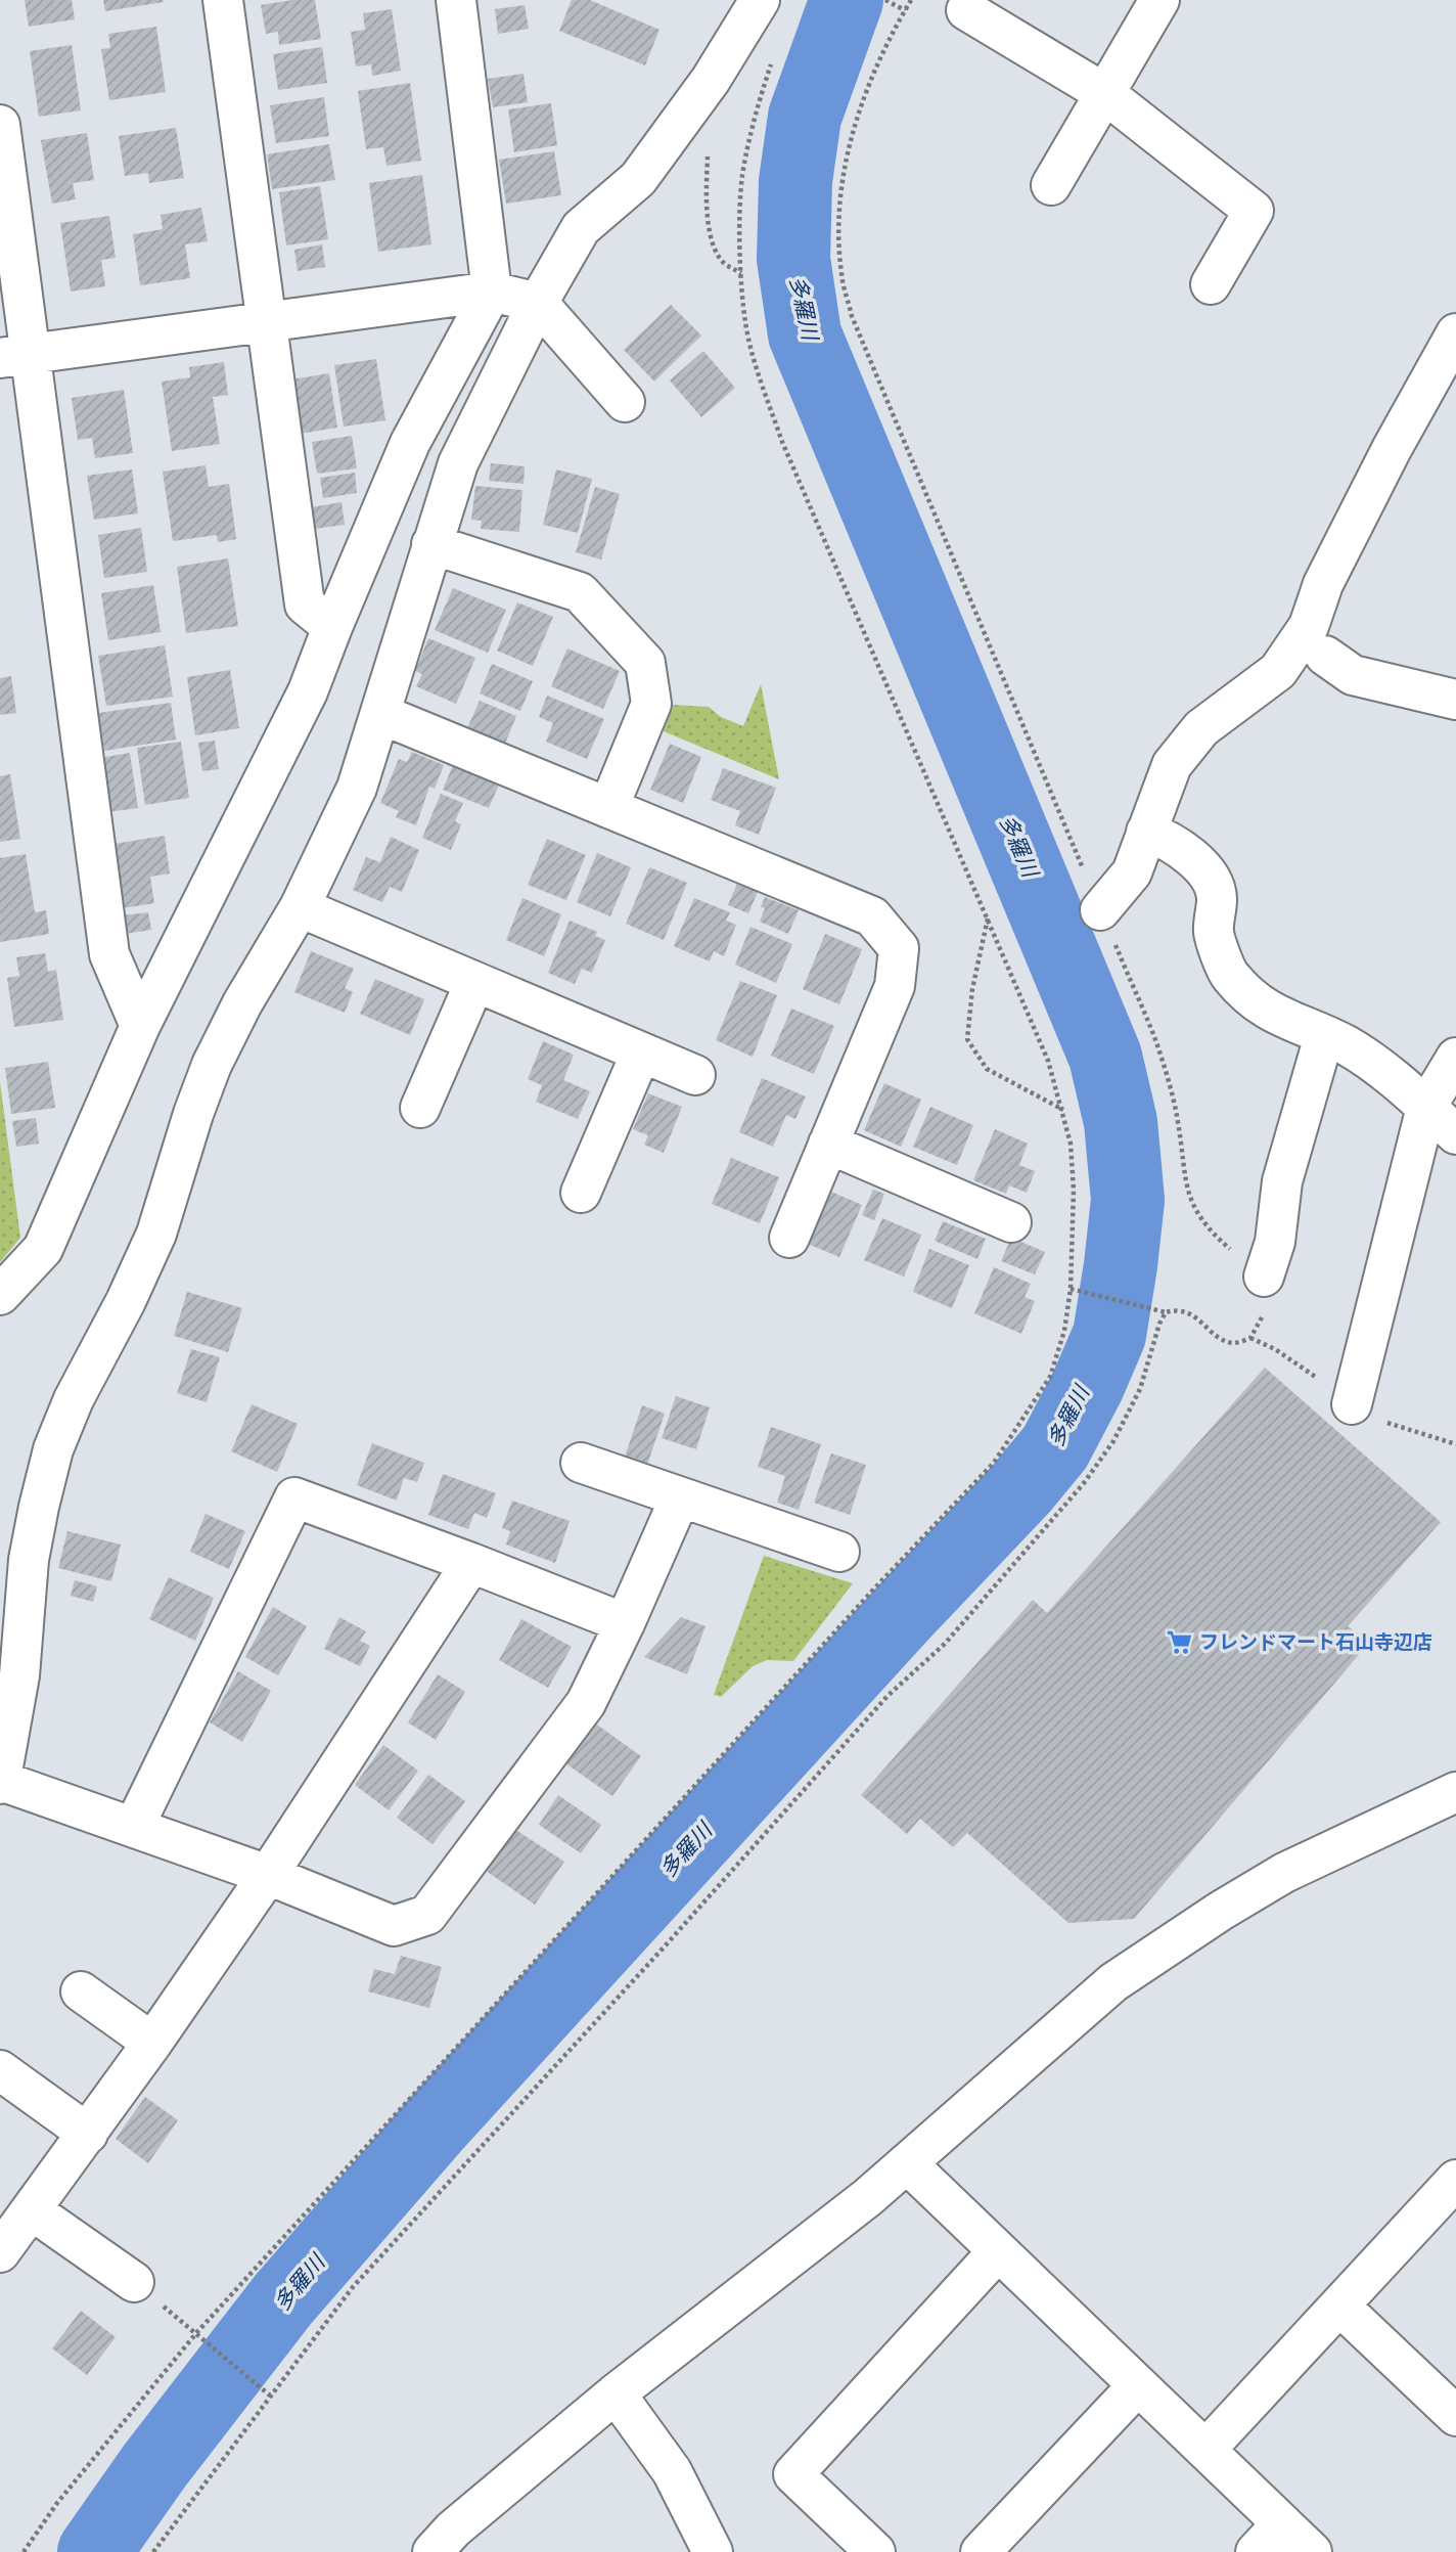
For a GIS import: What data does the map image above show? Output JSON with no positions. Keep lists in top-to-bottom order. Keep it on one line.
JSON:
{"water":["多羅川"],"places":{"supermarket":["フレンドマート石山寺辺店"]}}
